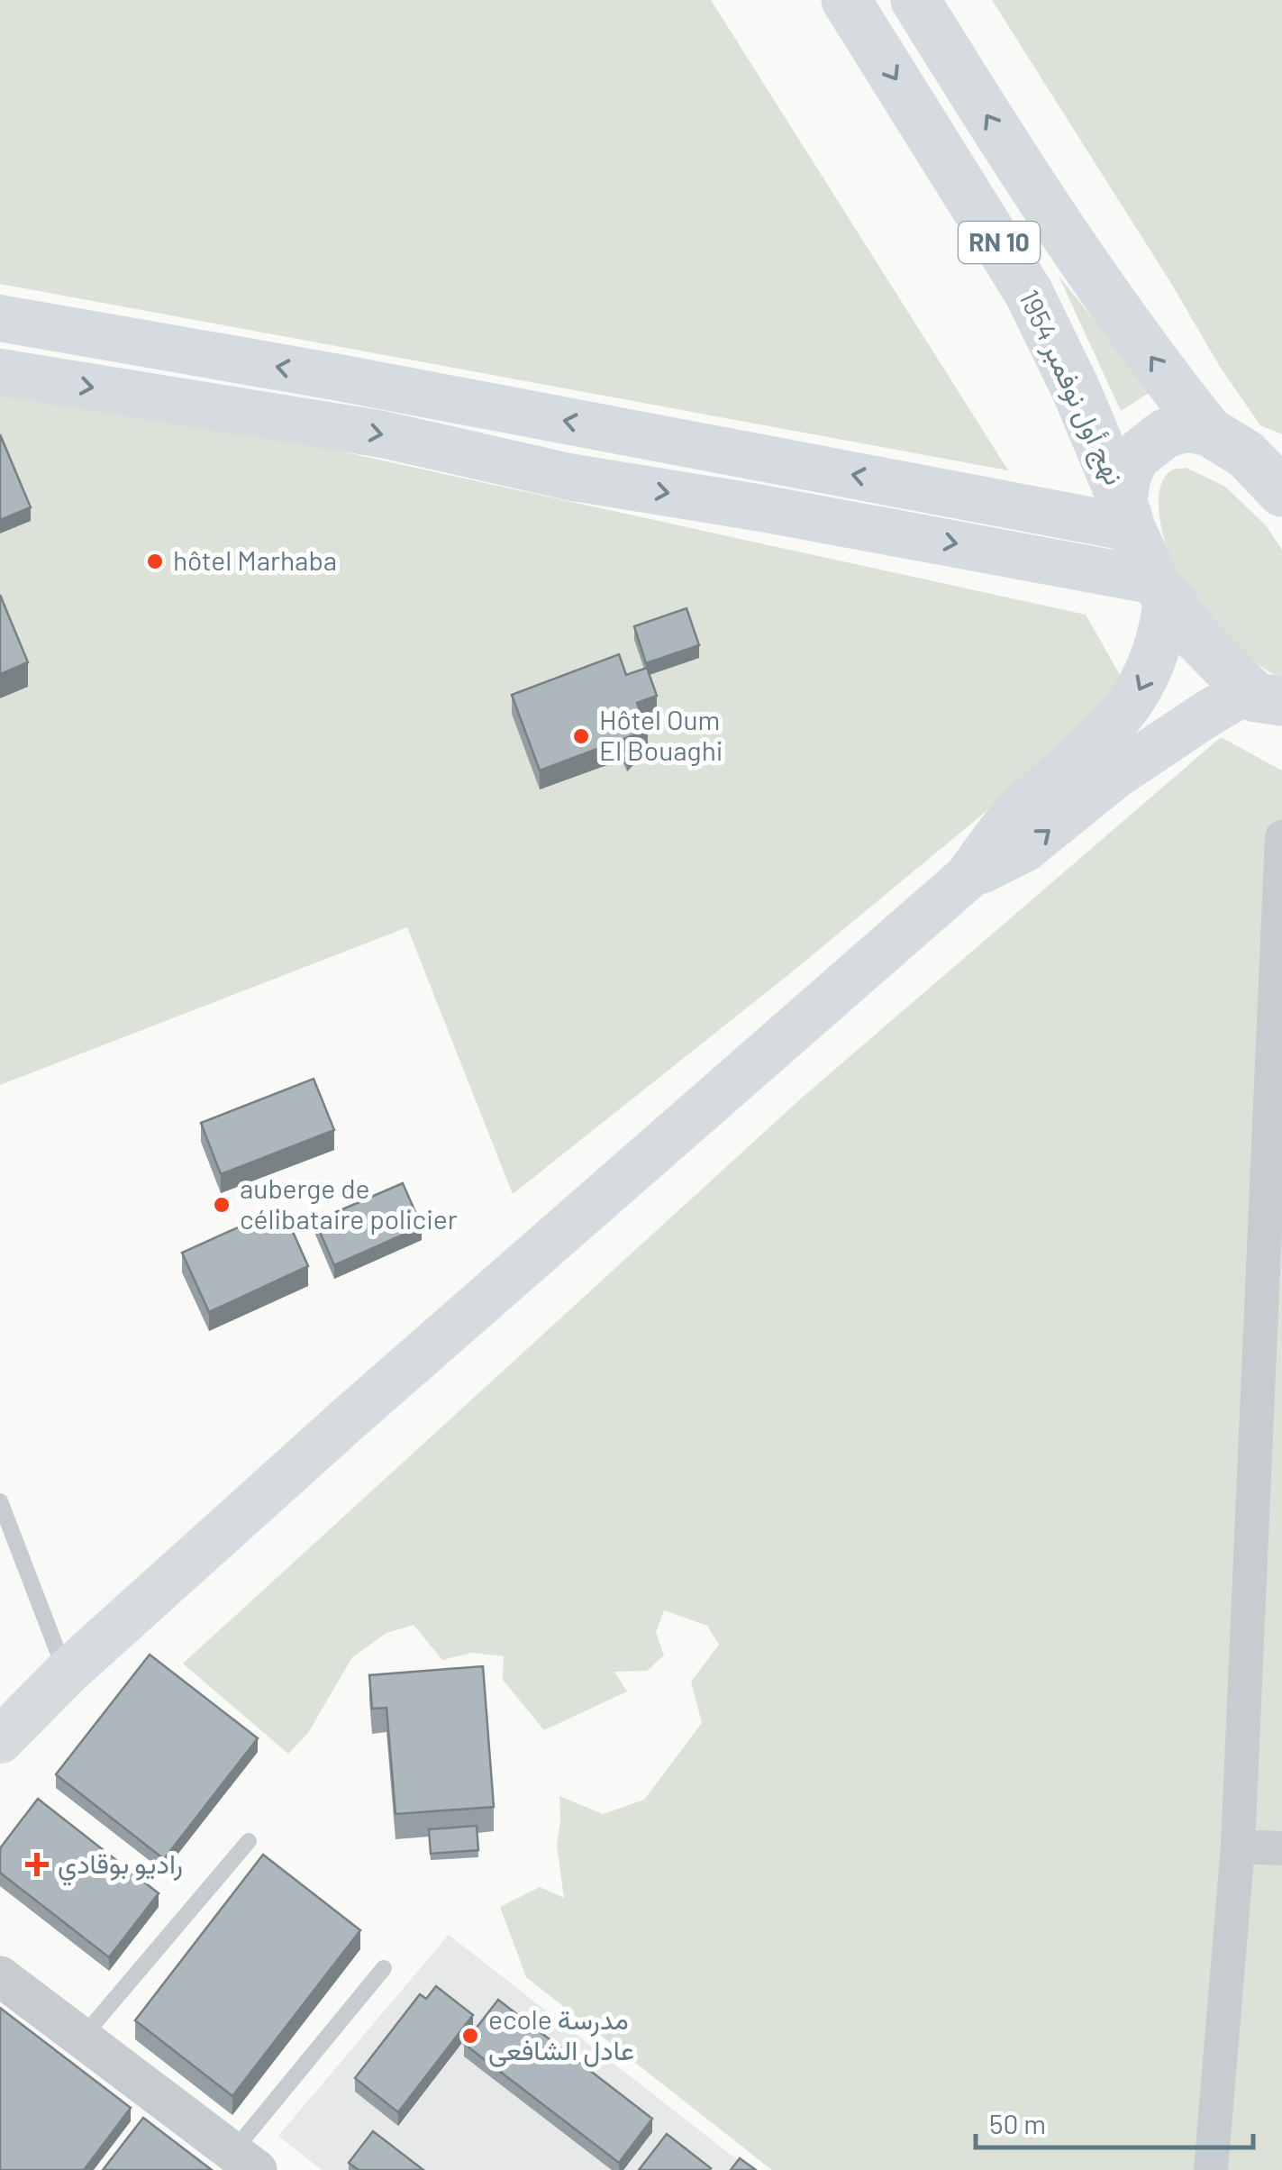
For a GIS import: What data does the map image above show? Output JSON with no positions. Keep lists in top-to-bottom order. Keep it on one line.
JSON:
{"streets":{"main road":["RN 10","نهج أول نوفمبر 1954"]},"places":{"other":["hôtel Marhaba","Hôtel Oum El Bouaghi","auberge de célibataire policier","ecole مدرسة عادل الشافعى"],"health":["راديو بوقادي"]},"scale_bar":"50 m"}
